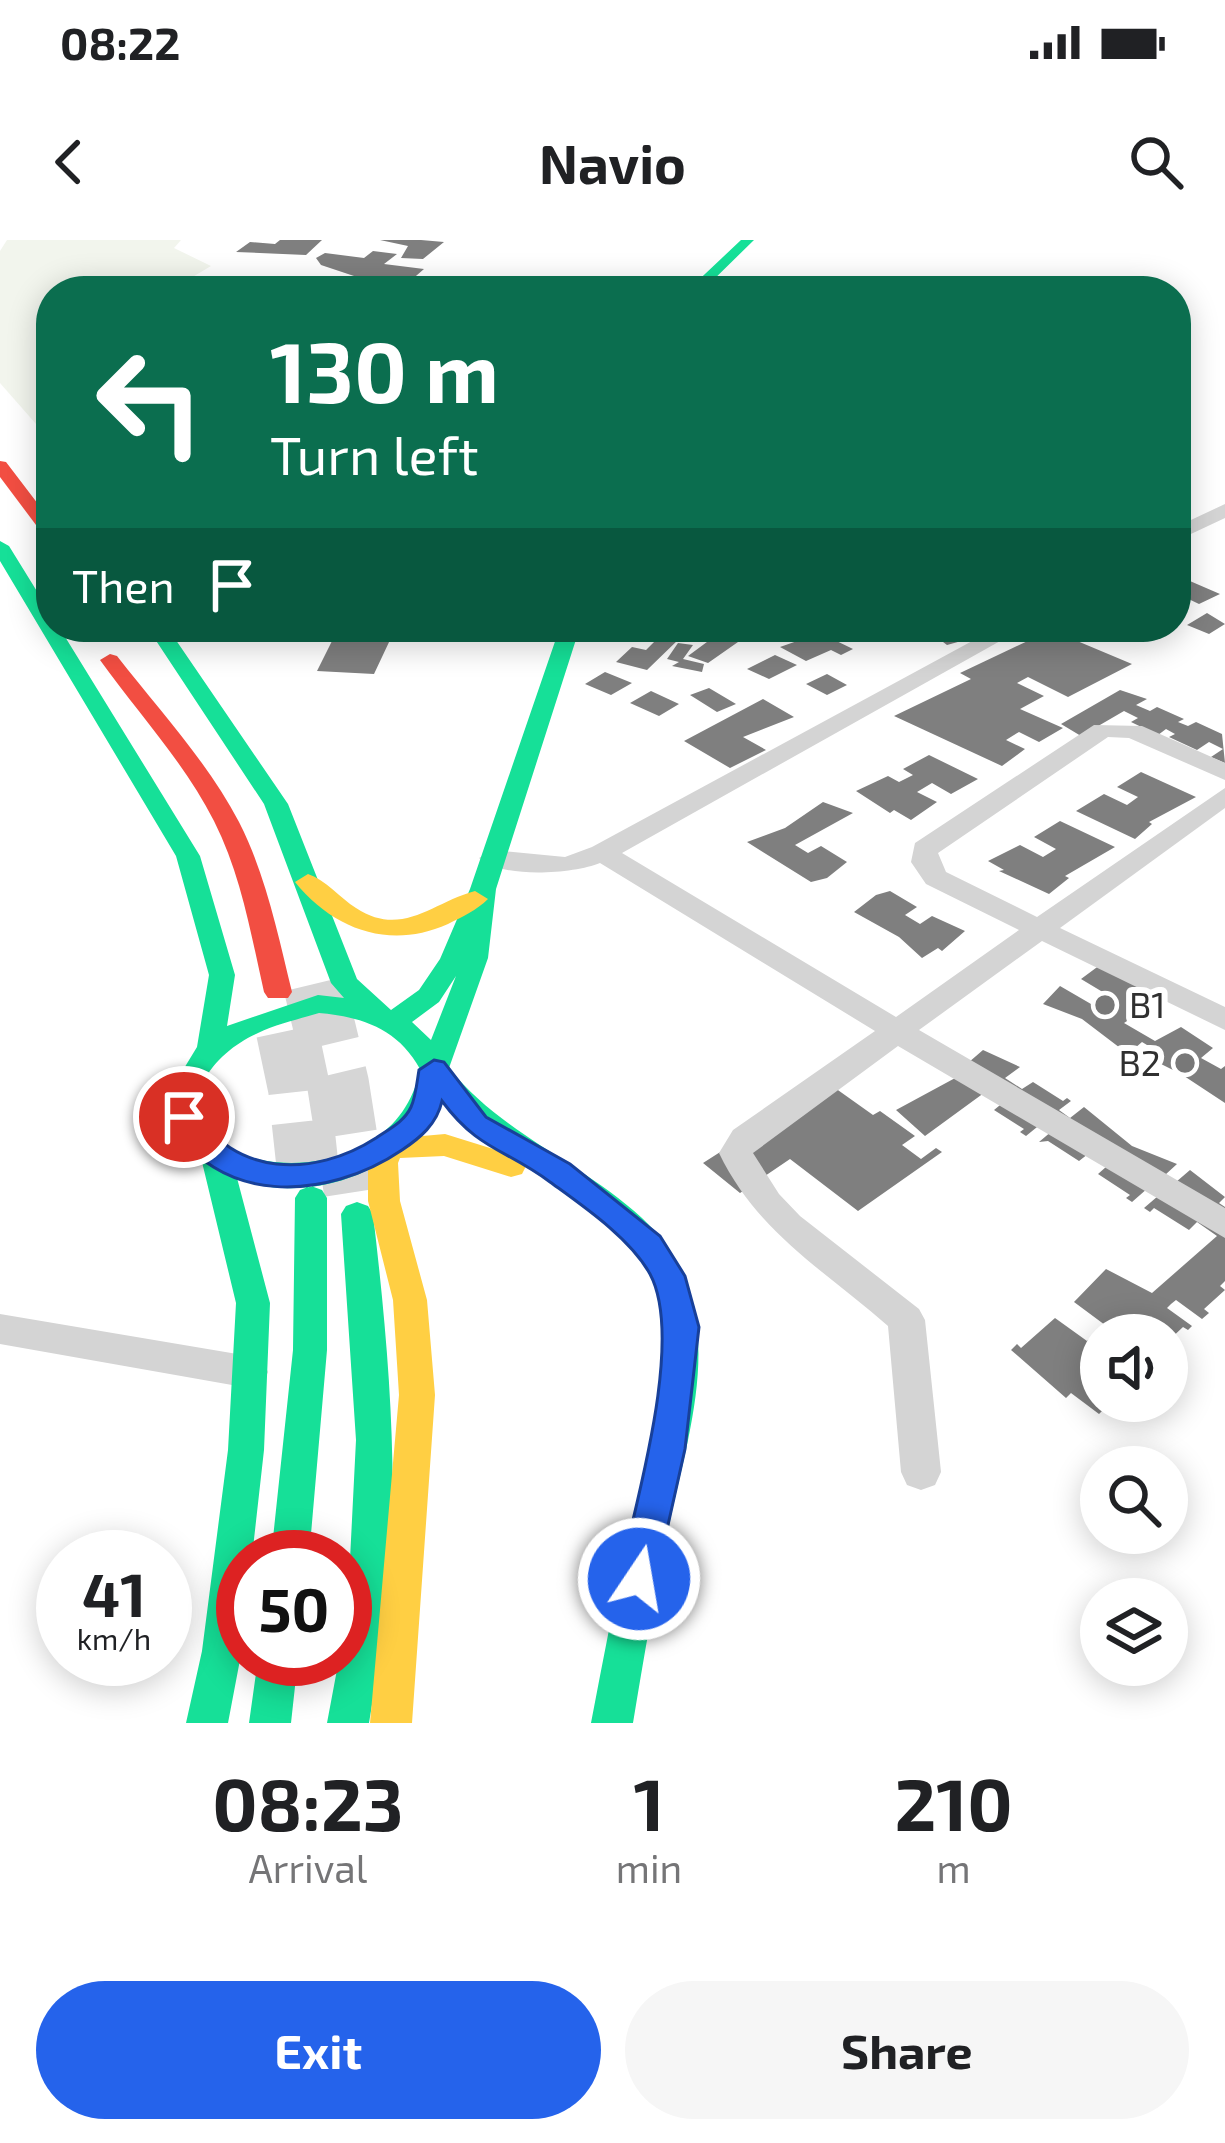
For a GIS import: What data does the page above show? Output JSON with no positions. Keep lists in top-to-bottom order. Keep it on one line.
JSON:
{"places":["B1","B2"],"page":{"status":"08:22","header":"Navio","turn":["130 m","Turn left"],"then":"Then","speed":"41 km/h","limit":"50","eta":["08:23","Arrival","1","min","210","m"],"buttons":["Exit","Share"]}}
